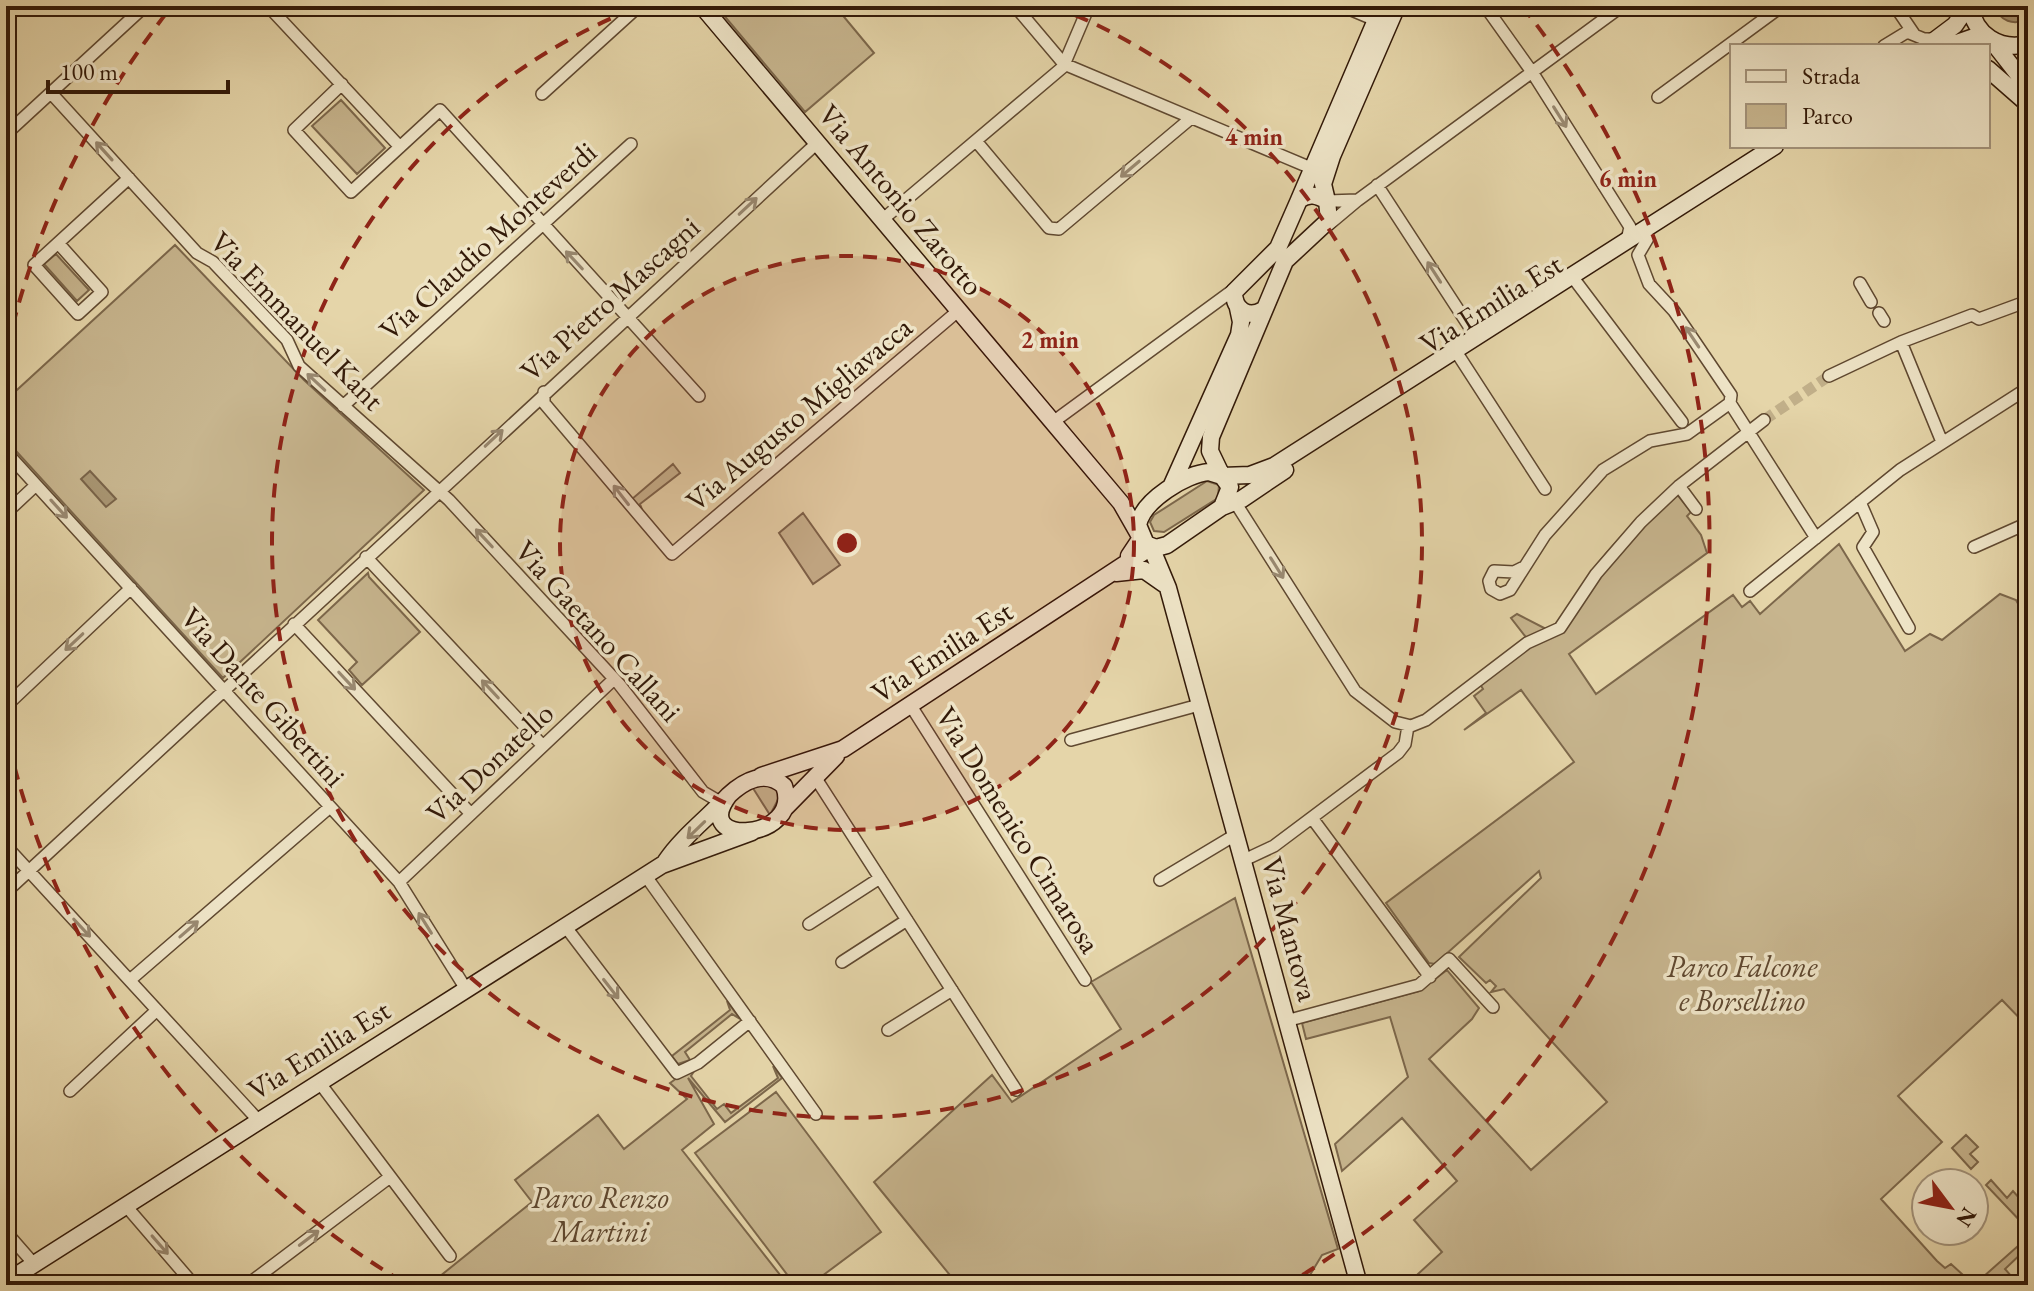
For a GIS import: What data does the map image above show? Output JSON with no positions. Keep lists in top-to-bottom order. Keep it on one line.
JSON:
{"streets":{"main road":["Via Antonio Zarotto","Via Emilia Est","Via Mantova"],"street":["Via Claudio Monteverdi","Via Pietro Mascagni","Via Emmanuel Kant","Via Augusto Migliavacca","Via Gaetano Callani","Via Dante Gibertini","Via Donatello","Via Domenico Cimarosa"]},"crossings":[["Via Antonio Zarotto","Via Pietro Mascagni"],["Via Antonio Zarotto","Via Emilia Est"],["Via Antonio Zarotto","Via Augusto Migliavacca"],["Via Antonio Zarotto","Via Mantova"],["Via Claudio Monteverdi","Via Emmanuel Kant"],["Via Pietro Mascagni","Via Emmanuel Kant"],["Via Pietro Mascagni","Via Augusto Migliavacca"],["Via Pietro Mascagni","Via Gaetano Callani"],["Via Pietro Mascagni","Via Dante Gibertini"],["Via Emilia Est","Via Gaetano Callani"],["Via Emilia Est","Via Dante Gibertini"],["Via Emilia Est","Via Domenico Cimarosa"],["Via Emilia Est","Via Mantova"],["Via Emmanuel Kant","Via Gaetano Callani"],["Via Gaetano Callani","Via Donatello"],["Via Dante Gibertini","Via Donatello"]],"one_way":["Via Pietro Mascagni","Via Emmanuel Kant"],"parks":["Parco Falcone e Borsellino","Parco Renzo Martini"],"legend":["Strada","Parco"],"scale_bar":"100 m","north":"bottom right","rings":["4 min","6 min","2 min"]}
